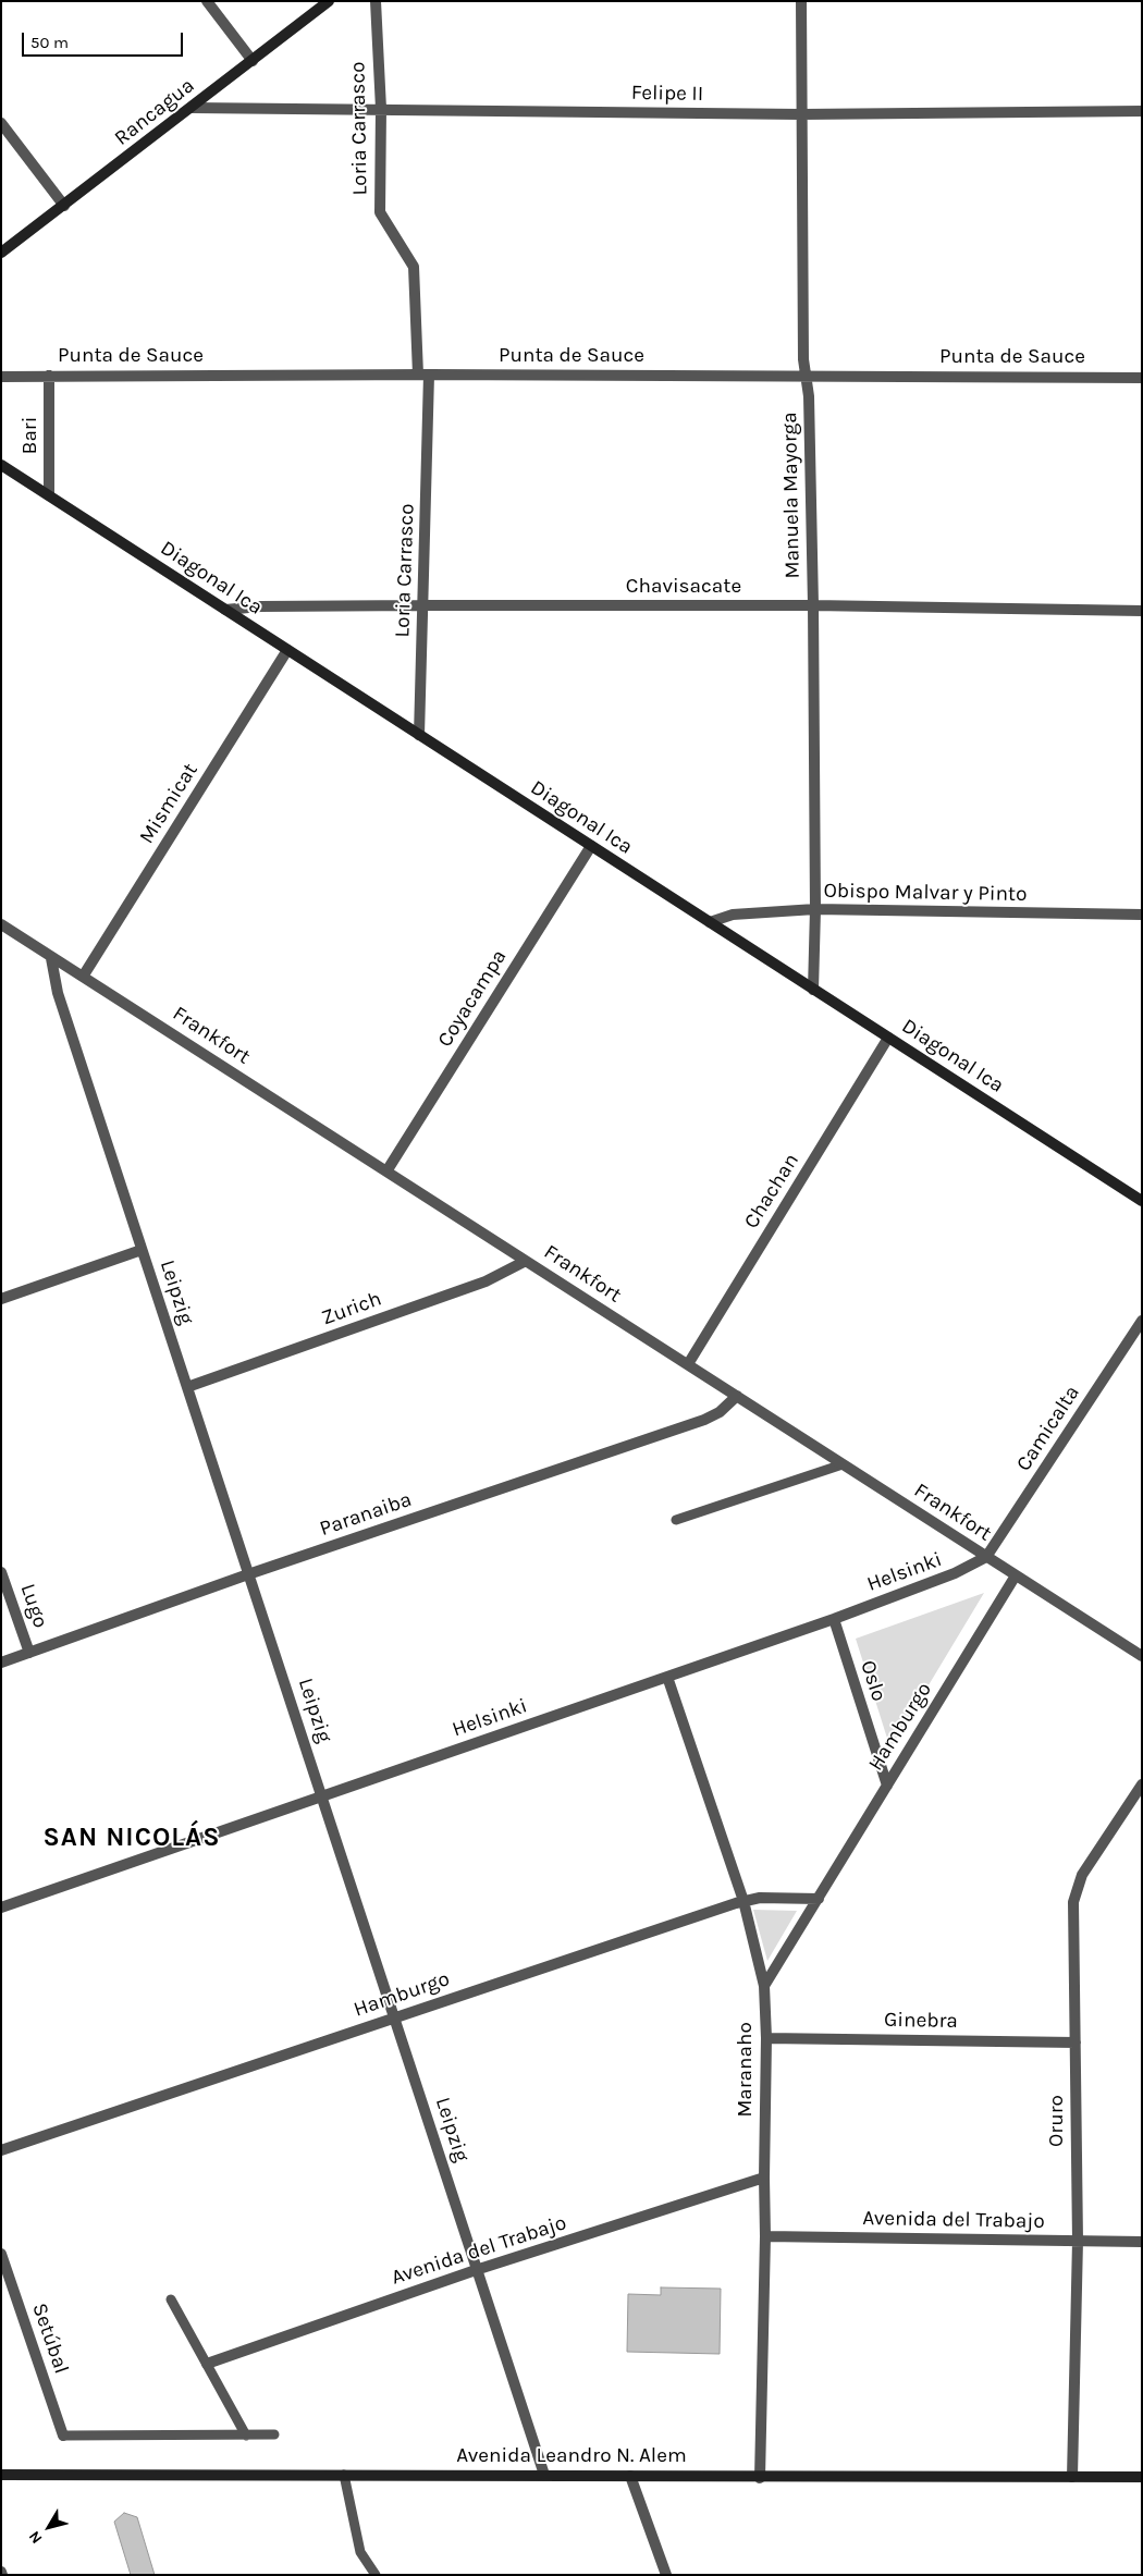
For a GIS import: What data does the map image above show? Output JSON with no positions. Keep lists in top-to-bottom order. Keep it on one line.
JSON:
{"streets":{"main road":["Rancagua","Diagonal Ica","Avenida Leandro N. Alem"],"street":["Felipe II","Loria Carrasco","Punta de Sauce","Bari","Manuela Mayorga","Chavisacate","Mismicat","Obispo Malvar y Pinto","Coyacampa","Frankfort","Chachan","Leipzig","Zurich","Camicalta","Paranaiba","Helsinki","Lugo","Oslo","Hamburgo","Ginebra","Maranaho","Oruro","Avenida del Trabajo","Setúbal"]},"crossings":[["Felipe II","Rancagua"],["Felipe II","Loria Carrasco"],["Felipe II","Manuela Mayorga"],["Loria Carrasco","Punta de Sauce"],["Loria Carrasco","Diagonal Ica"],["Loria Carrasco","Chavisacate"],["Punta de Sauce","Bari"],["Punta de Sauce","Manuela Mayorga"],["Bari","Diagonal Ica"],["Manuela Mayorga","Diagonal Ica"],["Manuela Mayorga","Chavisacate"],["Manuela Mayorga","Obispo Malvar y Pinto"],["Diagonal Ica","Chavisacate"],["Diagonal Ica","Mismicat"],["Diagonal Ica","Obispo Malvar y Pinto"],["Diagonal Ica","Coyacampa"],["Diagonal Ica","Chachan"],["Mismicat","Frankfort"],["Coyacampa","Frankfort"],["Frankfort","Chachan"],["Frankfort","Leipzig"],["Frankfort","Zurich"],["Frankfort","Camicalta"],["Frankfort","Paranaiba"],["Frankfort","Helsinki"],["Frankfort","Hamburgo"],["Leipzig","Zurich"],["Leipzig","Paranaiba"],["Leipzig","Helsinki"],["Leipzig","Hamburgo"],["Leipzig","Avenida del Trabajo"],["Leipzig","Avenida Leandro N. Alem"],["Camicalta","Helsinki"],["Paranaiba","Lugo"],["Helsinki","Oslo"],["Helsinki","Maranaho"],["Oslo","Hamburgo"],["Hamburgo","Maranaho"],["Ginebra","Maranaho"],["Ginebra","Oruro"],["Maranaho","Avenida del Trabajo"],["Maranaho","Avenida Leandro N. Alem"],["Oruro","Avenida del Trabajo"],["Oruro","Avenida Leandro N. Alem"]],"districts":["SAN NICOLÁS"],"scale_bar":"50 m","north":"bottom left"}
